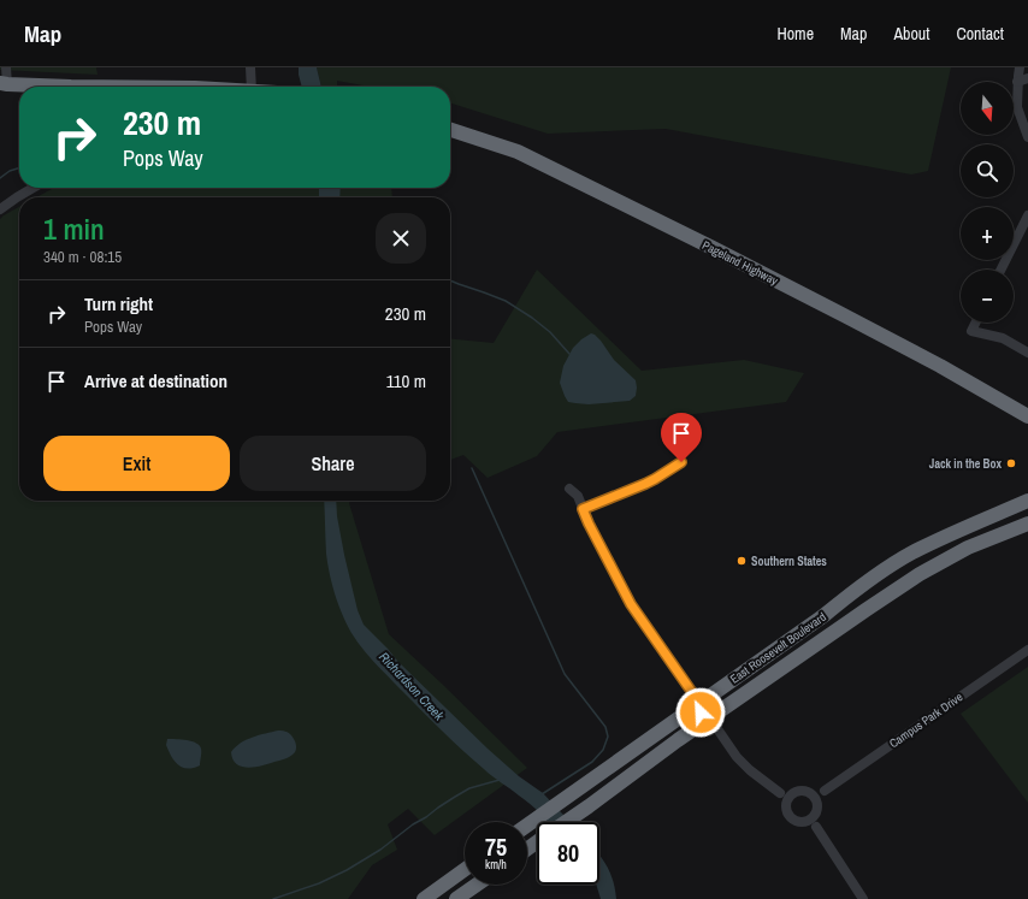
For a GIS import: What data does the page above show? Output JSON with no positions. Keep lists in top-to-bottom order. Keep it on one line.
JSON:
{"streets":{"highway":["Pageland Highway","East Roosevelt Boulevard"],"street":["Campus Park Drive"]},"water":["Richardson Creek"],"places":["Jack in the Box","Southern States"],"north":"bottom","page":{"header":"Map","nav":["Home","Map","About","Contact"],"map_buttons":["+","−"],"turn":["230 m","Pops Way"],"heading":["1 min","340 m · 08:15"],"list":[{"name":"Turn right","note":"Pops Way","value":"230 m"},{"name":"Arrive at destination","value":"110 m"}],"buttons":["Exit","Share"],"speed":"75 km/h","limit":"80"}}
